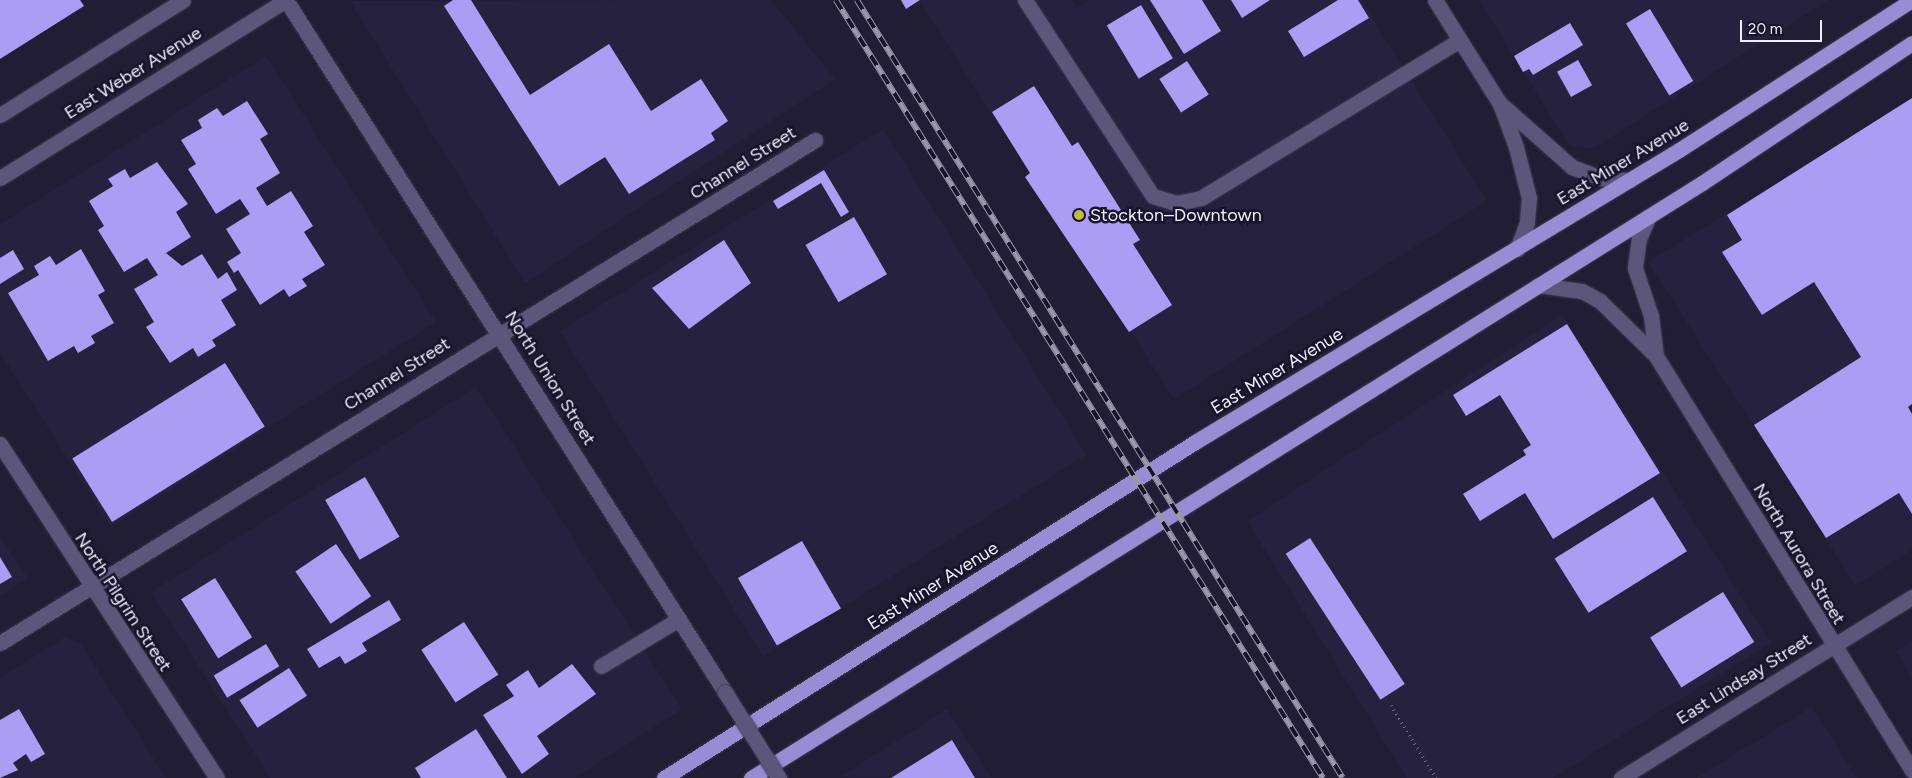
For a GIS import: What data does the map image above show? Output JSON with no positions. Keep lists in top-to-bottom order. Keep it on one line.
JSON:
{"streets":{"main road":["East Miner Avenue"],"street":["East Weber Avenue","Channel Street","North Union Street","North Aurora Street","North Pilgrim Street","East Lindsay Street"]},"crossings":[["East Weber Avenue","North Union Street"],["Channel Street","North Union Street"],["Channel Street","North Pilgrim Street"],["North Aurora Street","East Lindsay Street"]],"places":["Stockton–Downtown"],"scale_bar":"20 m"}
